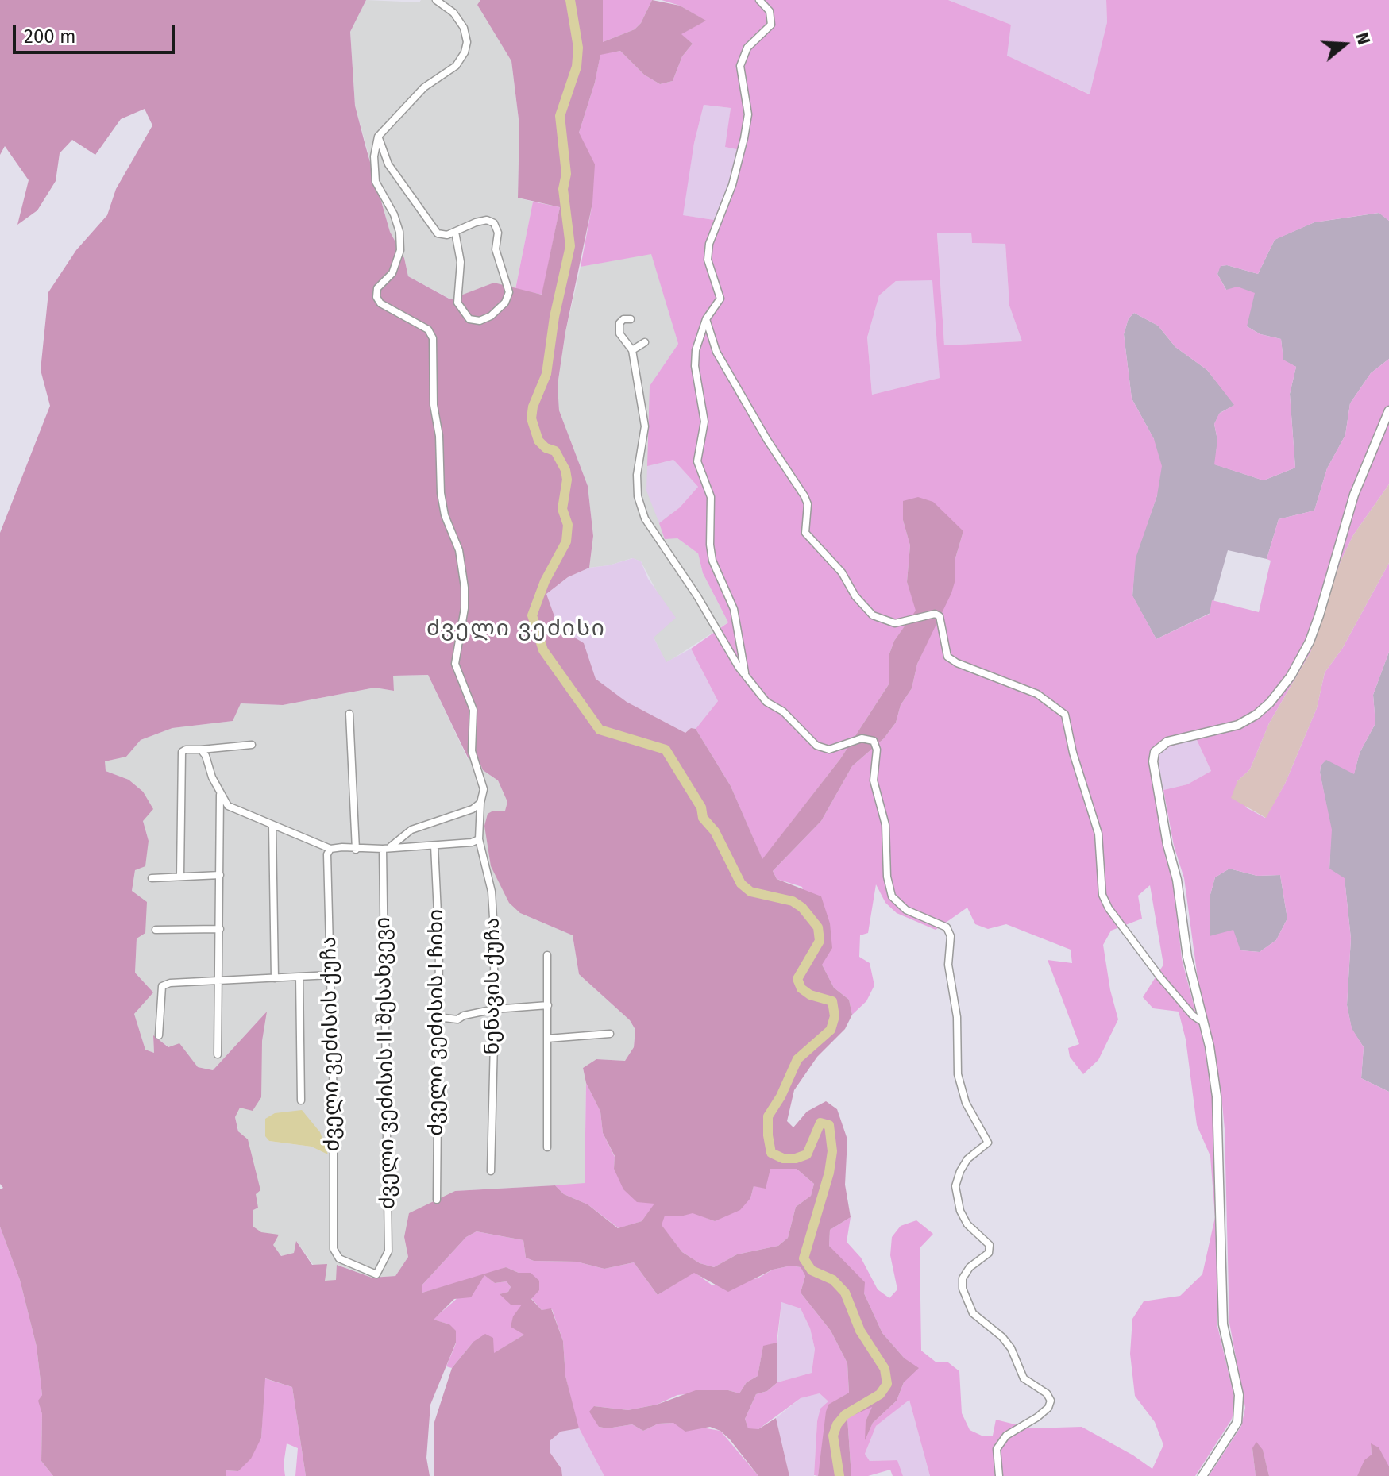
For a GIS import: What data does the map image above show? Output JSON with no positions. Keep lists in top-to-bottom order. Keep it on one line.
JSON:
{"streets":{"street":["ნენავის ქუჩა","ძველი ვეძისის I ჩიხი","ძველი ვეძისის ქუჩა","ძველი ვეძისის II შესახვევი"]},"crossings":[["ძველი ვეძისის ქუჩა","ძველი ვეძისის II შესახვევი"]],"districts":["ძველი ვეძისი"],"scale_bar":"200 m","north":"right"}
